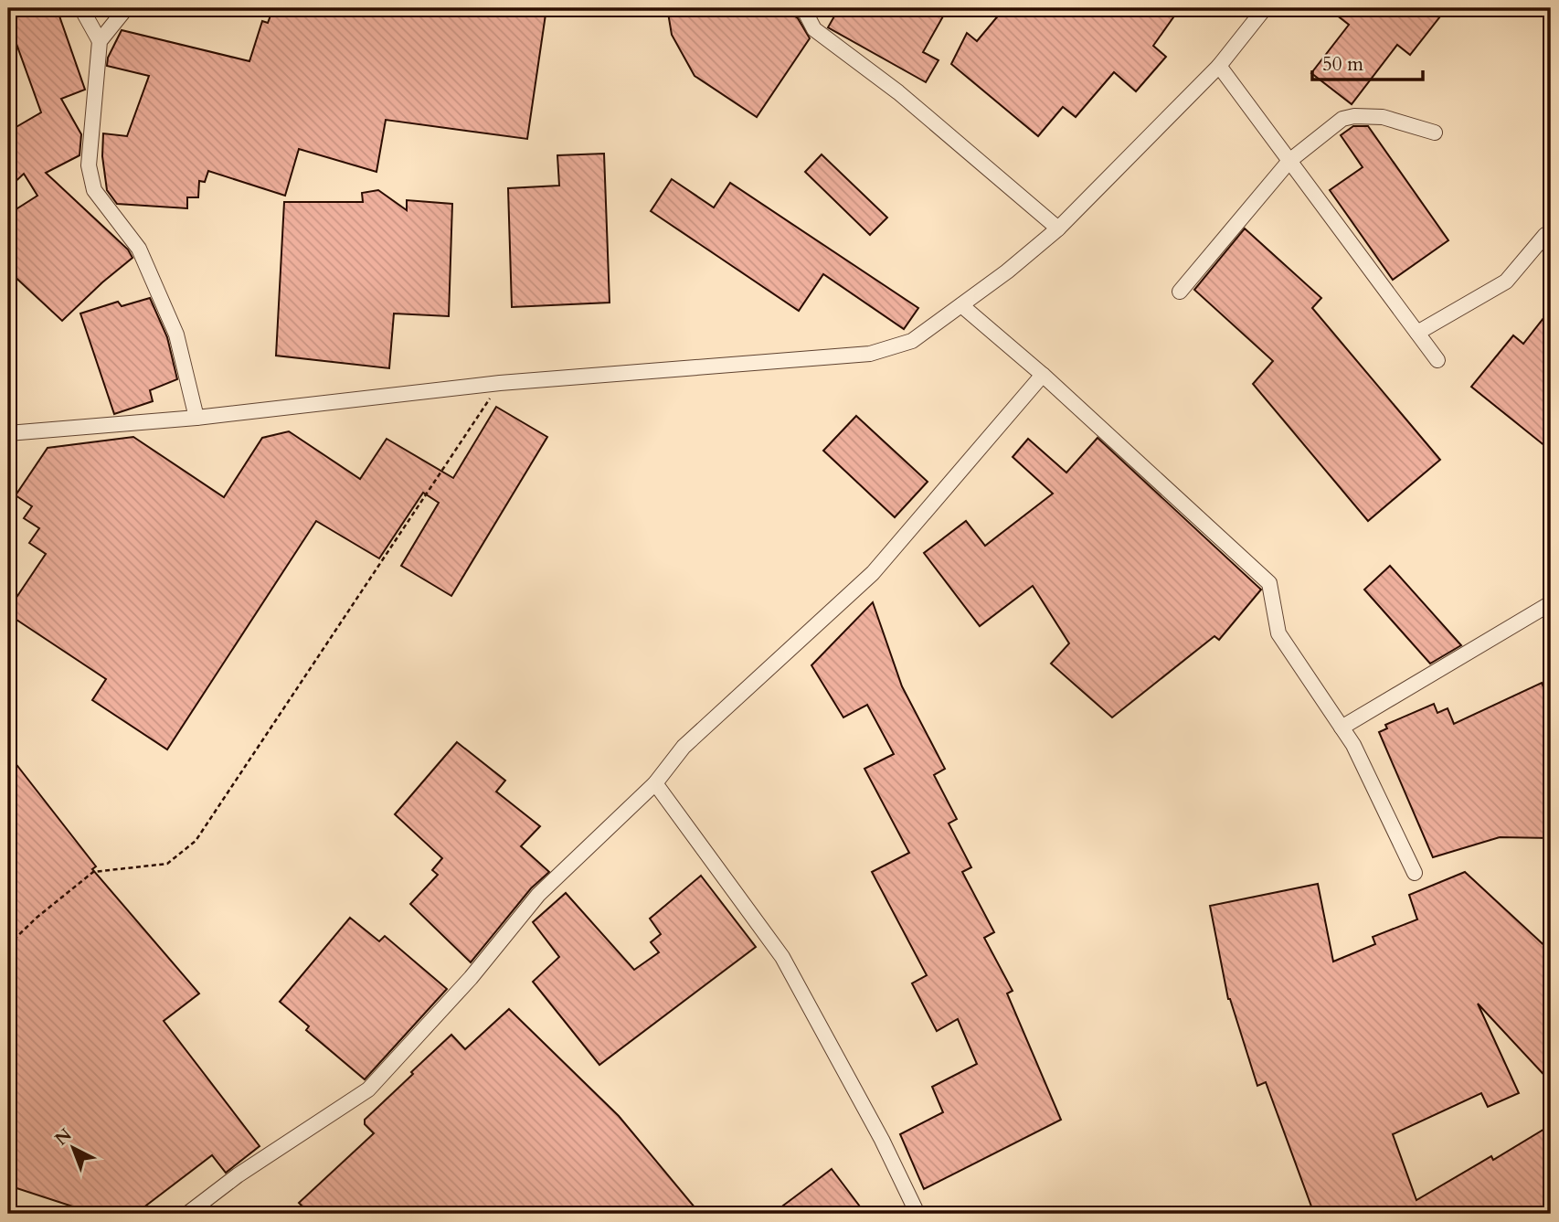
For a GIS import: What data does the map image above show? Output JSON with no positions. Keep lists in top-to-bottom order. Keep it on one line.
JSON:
{"scale_bar":"50 m","north":"top left"}
